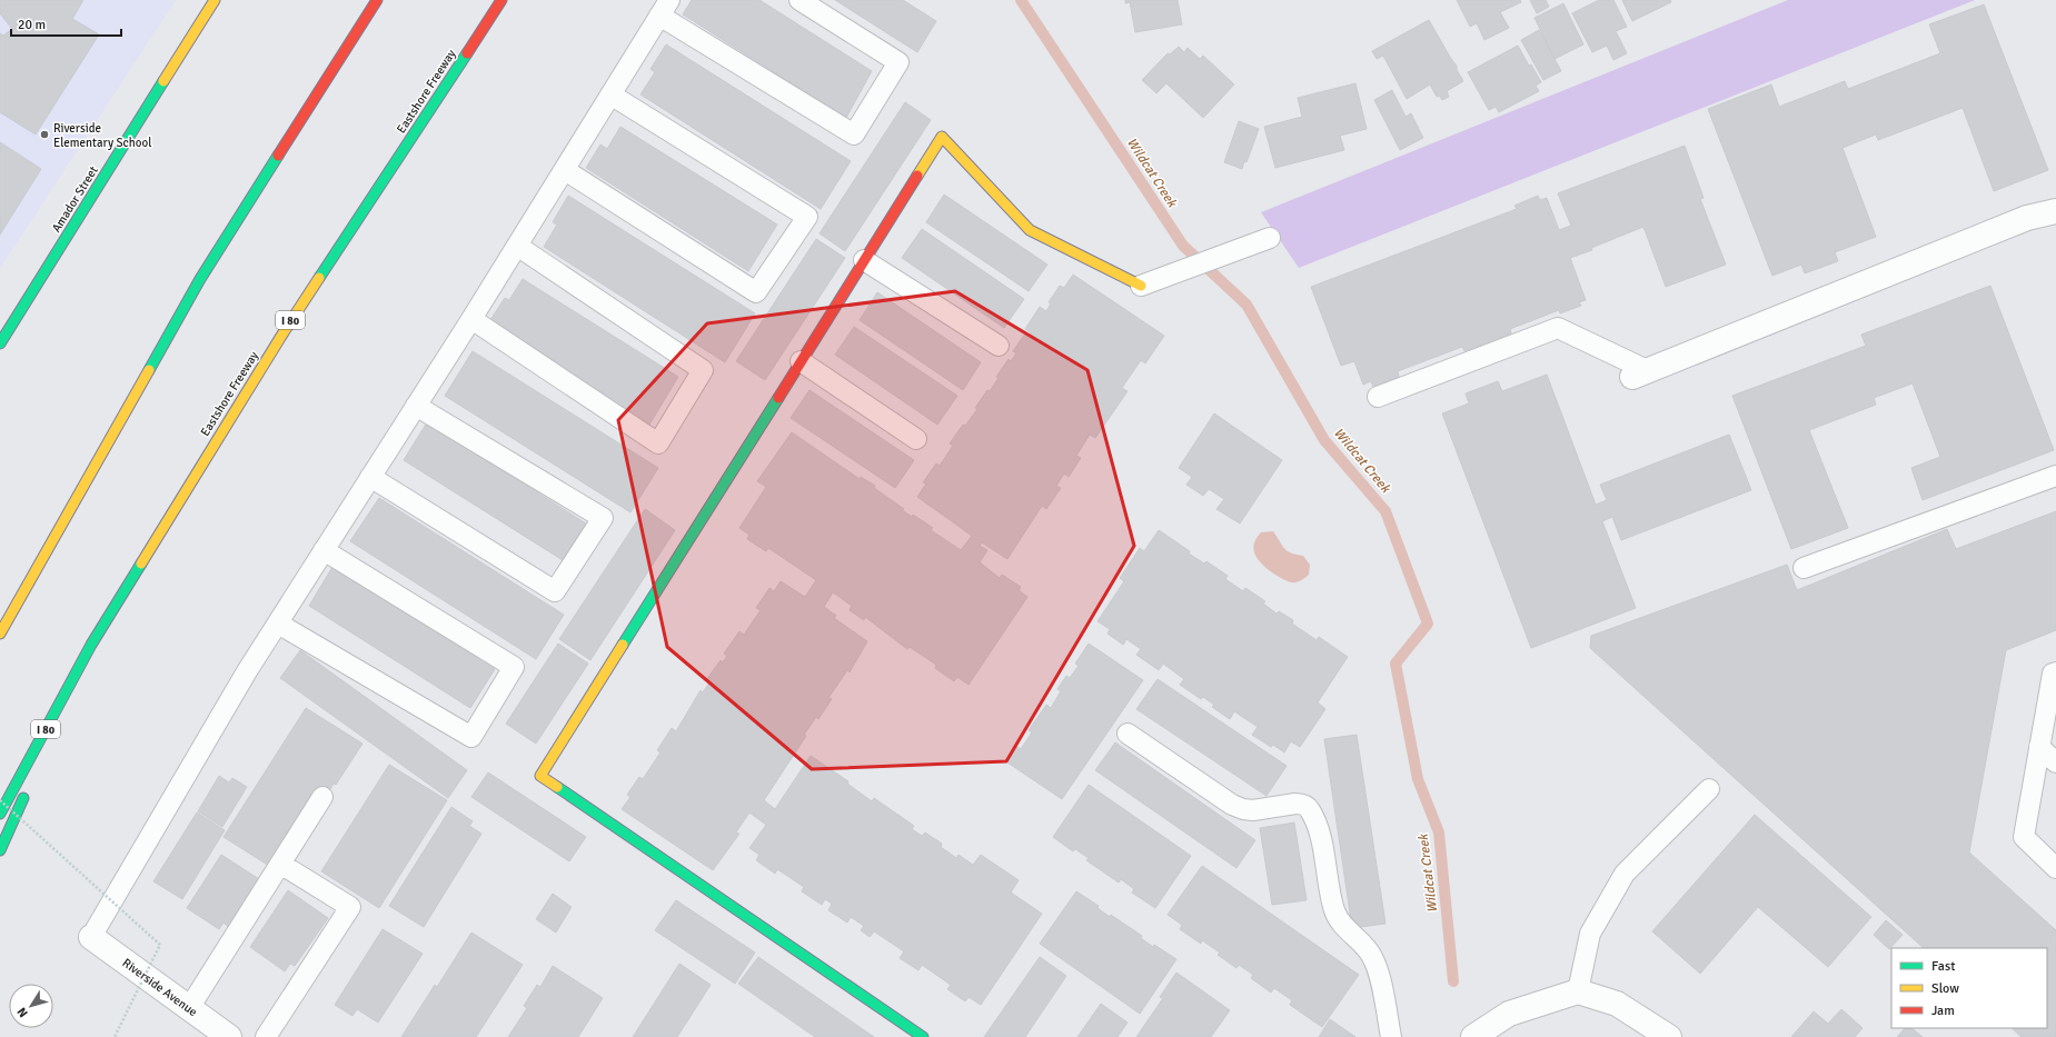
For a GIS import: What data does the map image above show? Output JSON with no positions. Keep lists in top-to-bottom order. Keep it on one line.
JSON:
{"streets":{"main road":["Eastshore Freeway","Amador Street","I 80"],"street":["Riverside Avenue"]},"water":["Wildcat Creek"],"places":["Riverside Elementary School"],"legend":["Fast","Slow","Jam"],"scale_bar":"20 m","north":"bottom left"}
